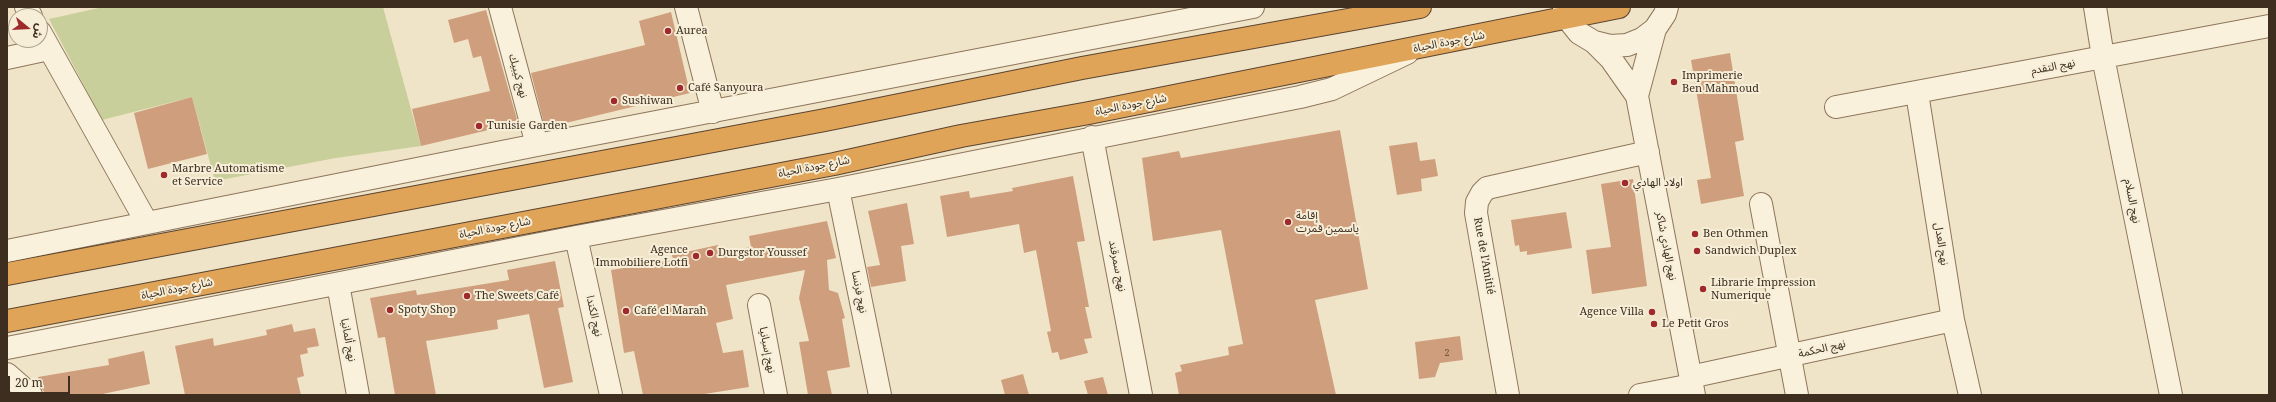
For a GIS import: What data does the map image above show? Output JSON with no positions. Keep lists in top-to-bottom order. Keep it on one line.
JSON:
{"streets":{"highway":["شارع جودة الحياة"],"street":["نهج التقدم","نهج كيبيك","نهج السلام","نهج العدل","نهج الهادي شاكر","Rue de l'Amitié","نهج سمرقند","نهج فرنسا","نهج الكندا","نهج ألمانيا","نهج الحكمة","نهج إسبانيا"]},"crossings":[["نهج التقدم","نهج السلام"],["نهج التقدم","نهج العدل"],["نهج العدل","نهج الحكمة"],["نهج الهادي شاكر","Rue de l'Amitié"],["نهج الهادي شاكر","نهج الحكمة"]],"places":["Aurea","Imprimerie Ben Mahmoud","Café Sanyoura","Sushiwan","Tunisie Garden","Marbre Automatisme et Service","اولاد الهادي","إقامة ياسمين قمرت","Ben Othmen","Sandwich Duplex","Durgstor Youssef","Agence Immobiliere Lotfi","Librarie Impression Numerique","The Sweets Café","Spoty Shop","Café el Marah","Agence Villa","Le Petit Gros"],"house_numbers":["2"],"scale_bar":"20 m","north":"right"}
